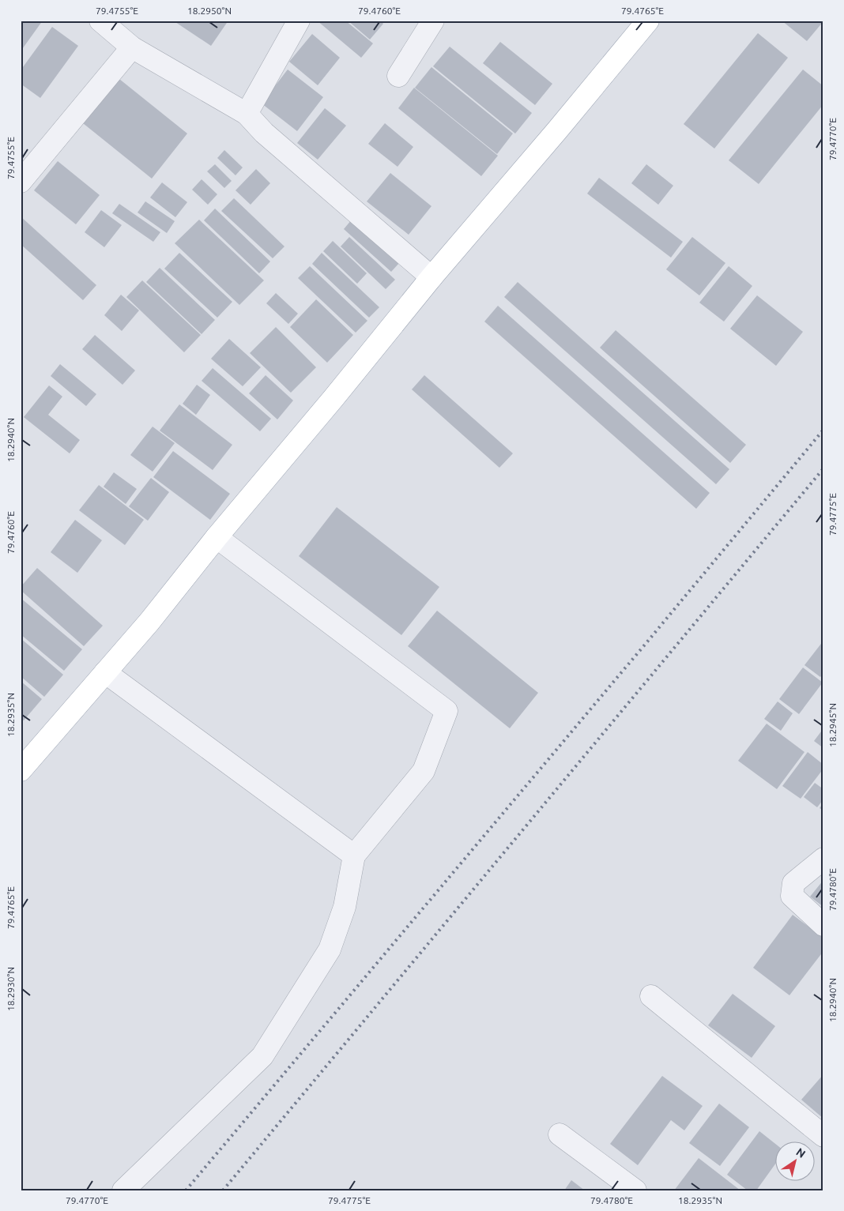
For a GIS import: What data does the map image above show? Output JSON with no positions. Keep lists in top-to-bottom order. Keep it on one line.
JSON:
{"north":"top right","coordinates":["79.4755°E","18.2950°N","79.4760°E","79.4765°E","79.4770°E","18.2940°N","79.4775°E","18.2935°N","18.2945°N","79.4780°E","18.2930°N"]}
